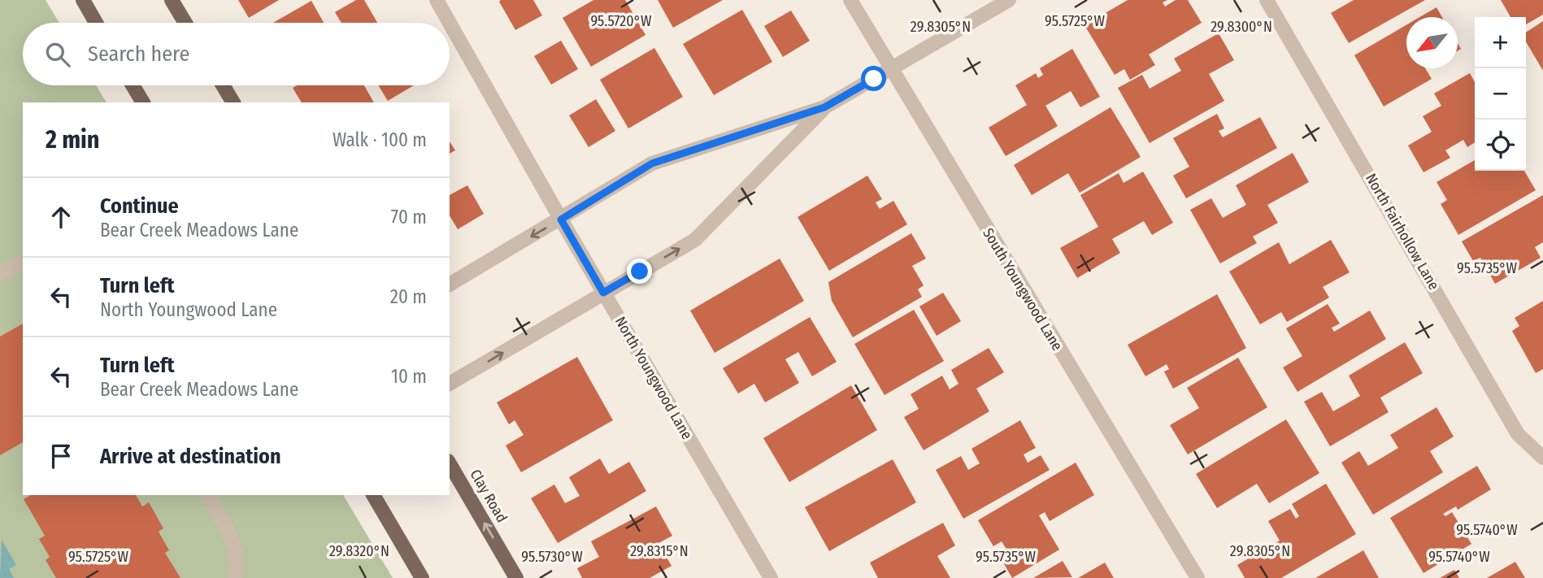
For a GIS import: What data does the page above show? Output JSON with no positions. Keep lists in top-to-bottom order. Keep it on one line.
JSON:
{"streets":{"main road":["Clay Road"],"street":["North Fairhollow Lane","South Youngwood Lane","North Youngwood Lane"]},"north":"bottom left","page":{"map_buttons":["+","−"],"search":"Search here","heading":["2 min","Walk · 100 m"],"list":[["Continue","Bear Creek Meadows Lane","70 m"],["Turn left","North Youngwood Lane","20 m"],["Turn left","Bear Creek Meadows Lane","10 m"],"Arrive at destination"]},"coordinates":["95.5725°W","95.5720°W","29.8300°N","29.8305°N","95.5735°W","95.5740°W","29.8320°N","29.8315°N","95.5730°W"]}
